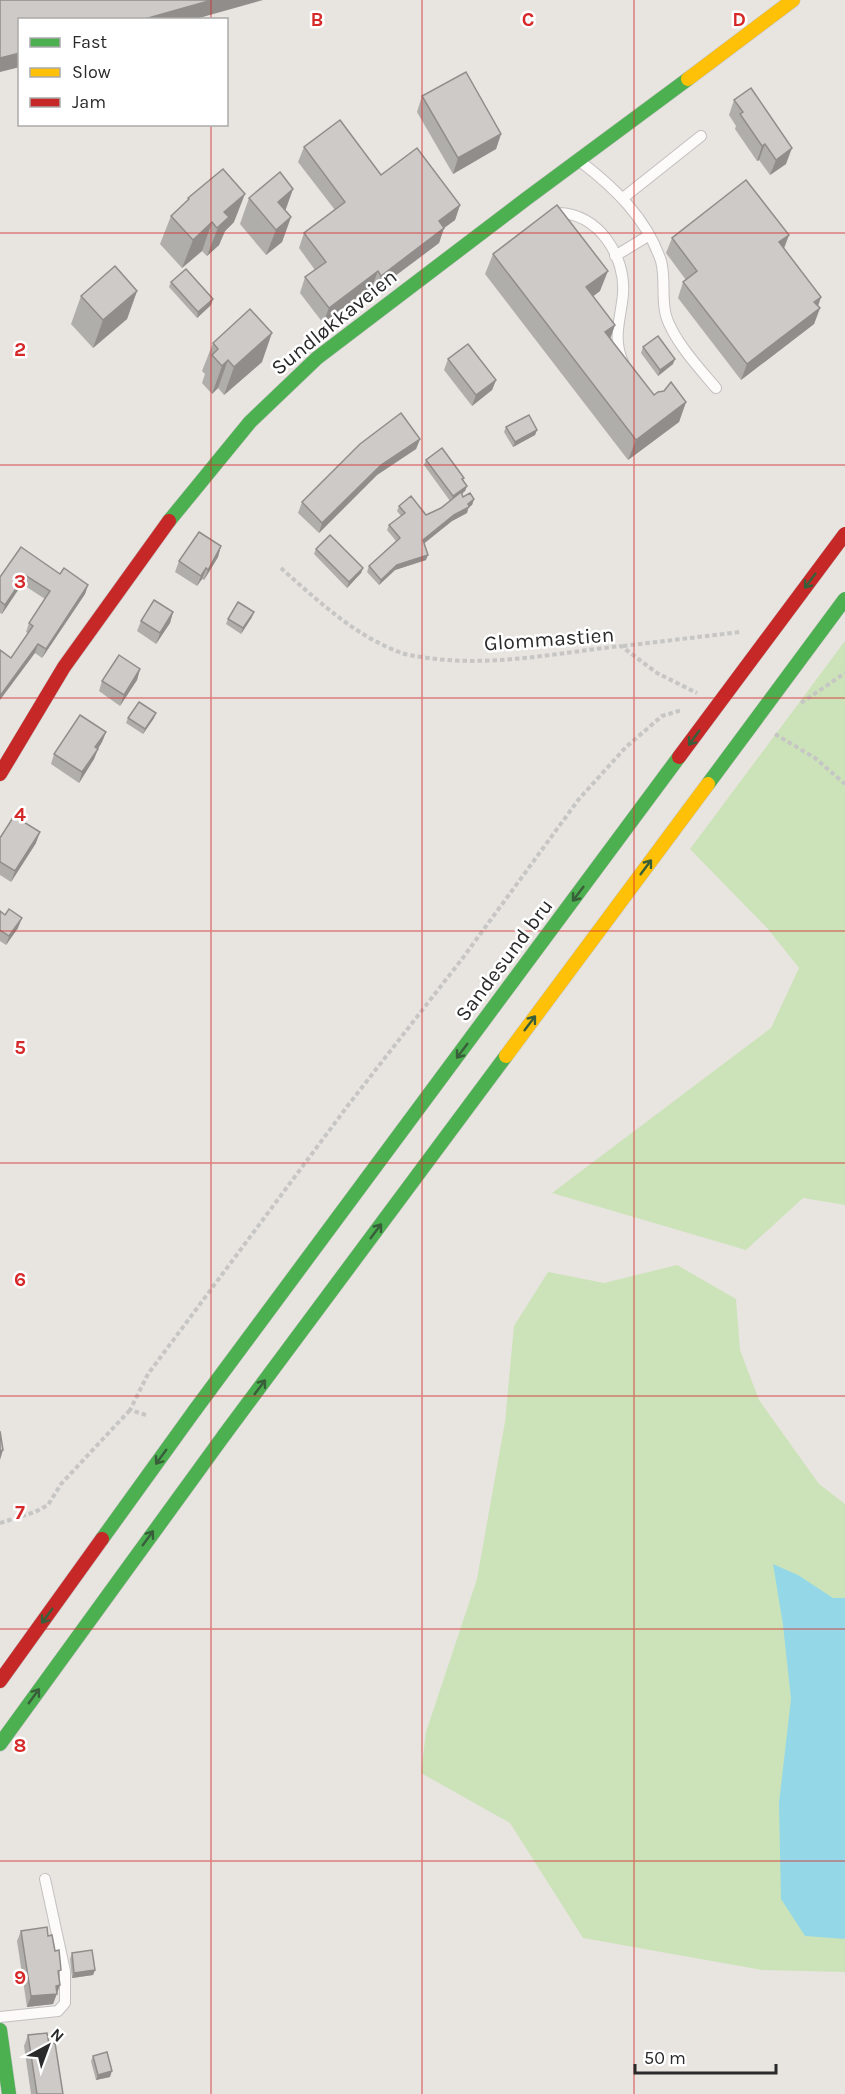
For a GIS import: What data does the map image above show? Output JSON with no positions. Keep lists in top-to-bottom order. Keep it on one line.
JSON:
{"streets":{"main road":["Sundløkkaveien","Sandesund bru"],"path":["Glommastien"]},"legend":["Fast","Slow","Jam"],"scale_bar":"50 m","north":"top right","grid":{"columns":["B","C","D"],"rows":["2","3","4","5","6","7","8","9"]}}
